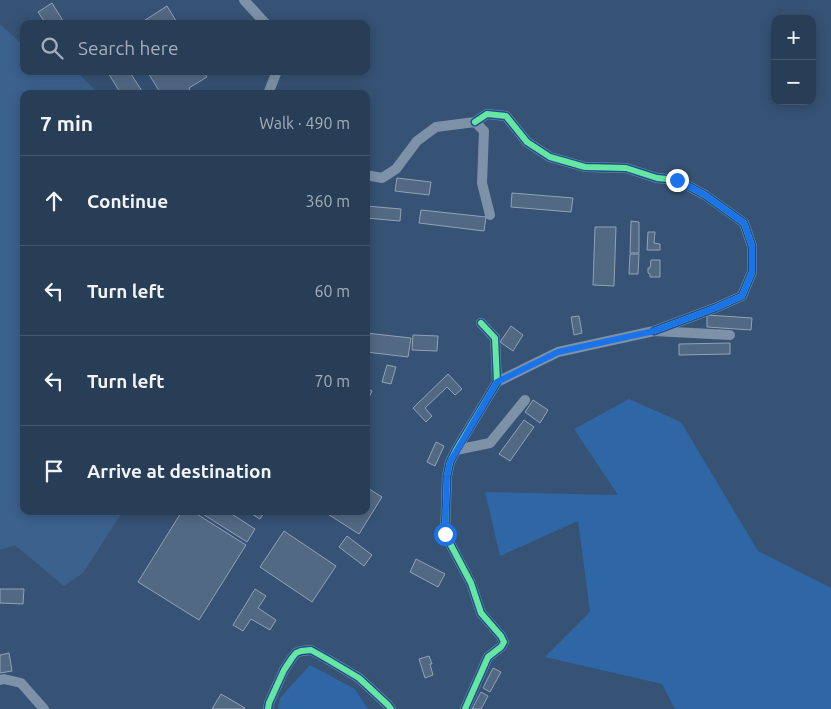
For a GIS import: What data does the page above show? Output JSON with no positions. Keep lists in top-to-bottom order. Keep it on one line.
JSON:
{"page":{"map_buttons":["+","−"],"search":"Search here","heading":["7 min","Walk · 490 m"],"list":[["Continue","360 m"],["Turn left","60 m"],["Turn left","70 m"],"Arrive at destination"]}}
